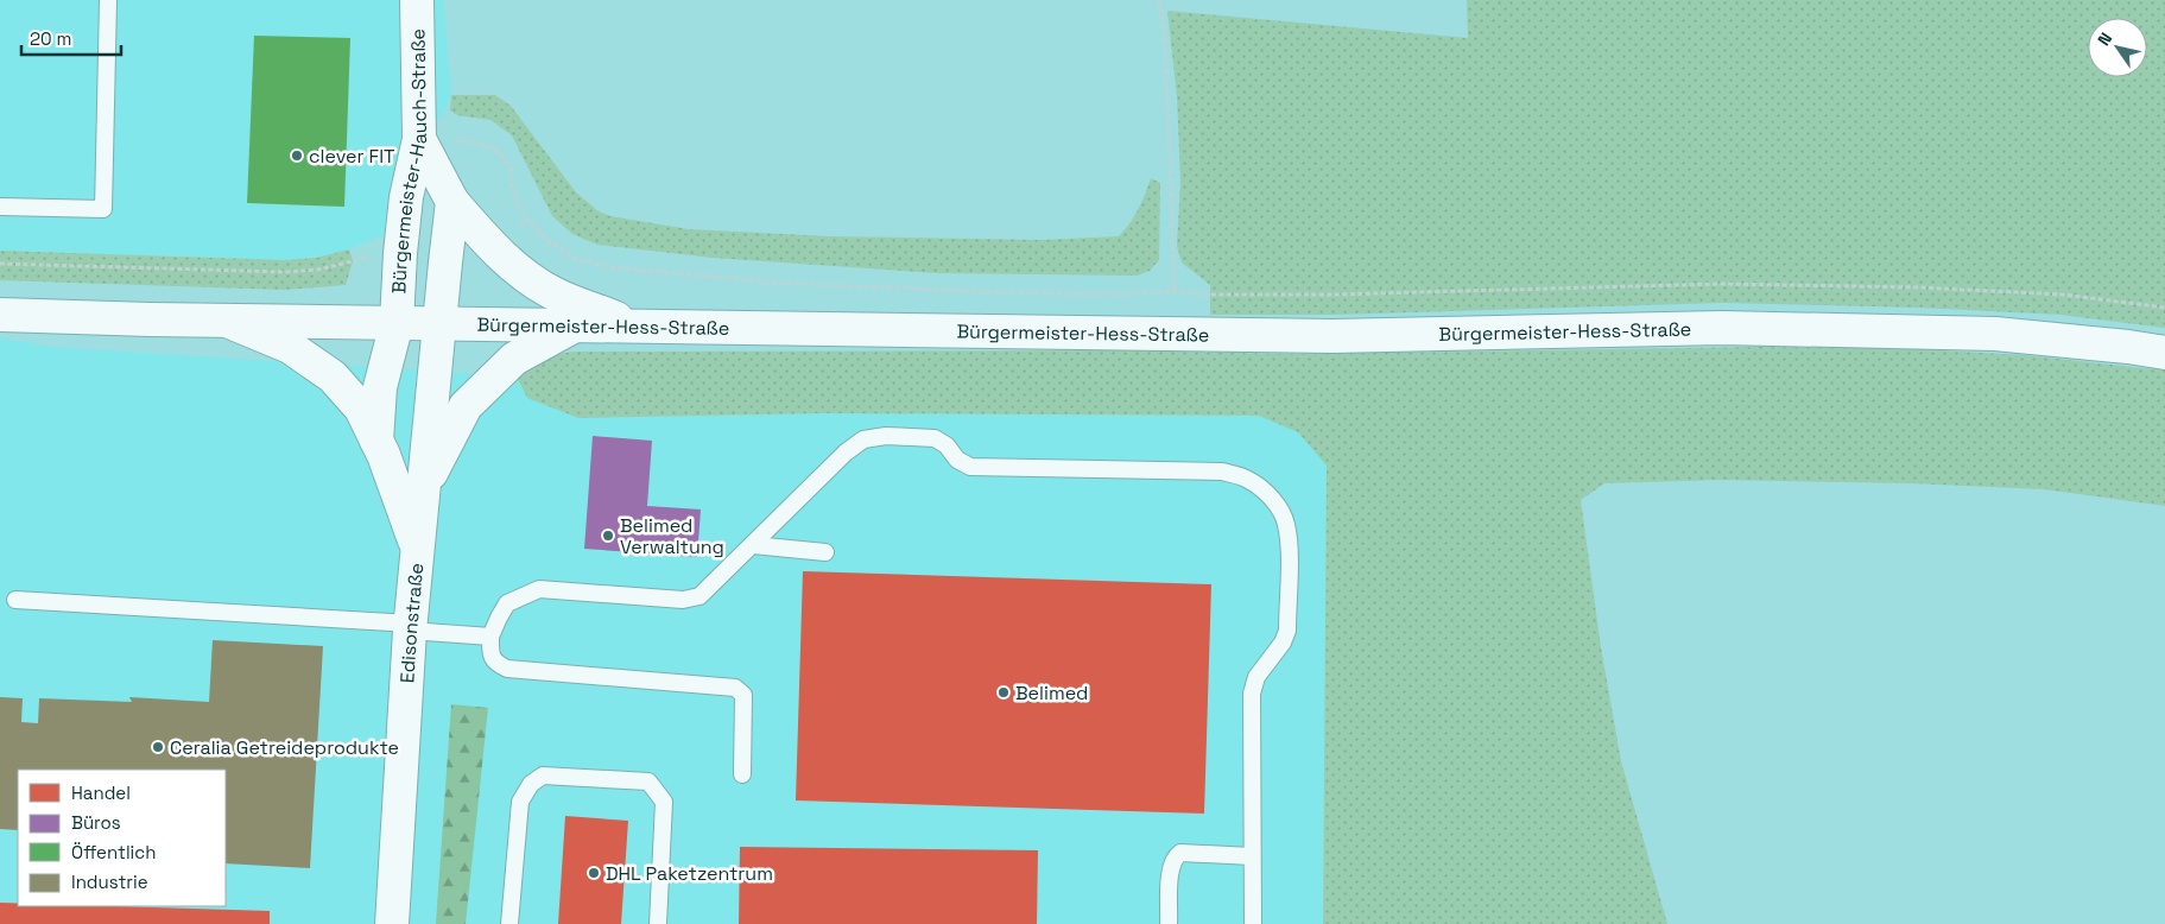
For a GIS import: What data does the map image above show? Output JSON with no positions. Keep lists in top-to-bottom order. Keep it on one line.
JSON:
{"streets":{"main road":["Bürgermeister-Hauch-Straße","Bürgermeister-Hess-Straße","Edisonstraße"]},"crossings":[["Bürgermeister-Hauch-Straße","Bürgermeister-Hess-Straße"],["Bürgermeister-Hess-Straße","Edisonstraße"]],"places":["clever FIT","Belimed Verwaltung","Belimed","Ceralia Getreideprodukte","DHL Paketzentrum"],"legend":["Handel","Büros","Öffentlich","Industrie"],"scale_bar":"20 m","north":"top left"}
